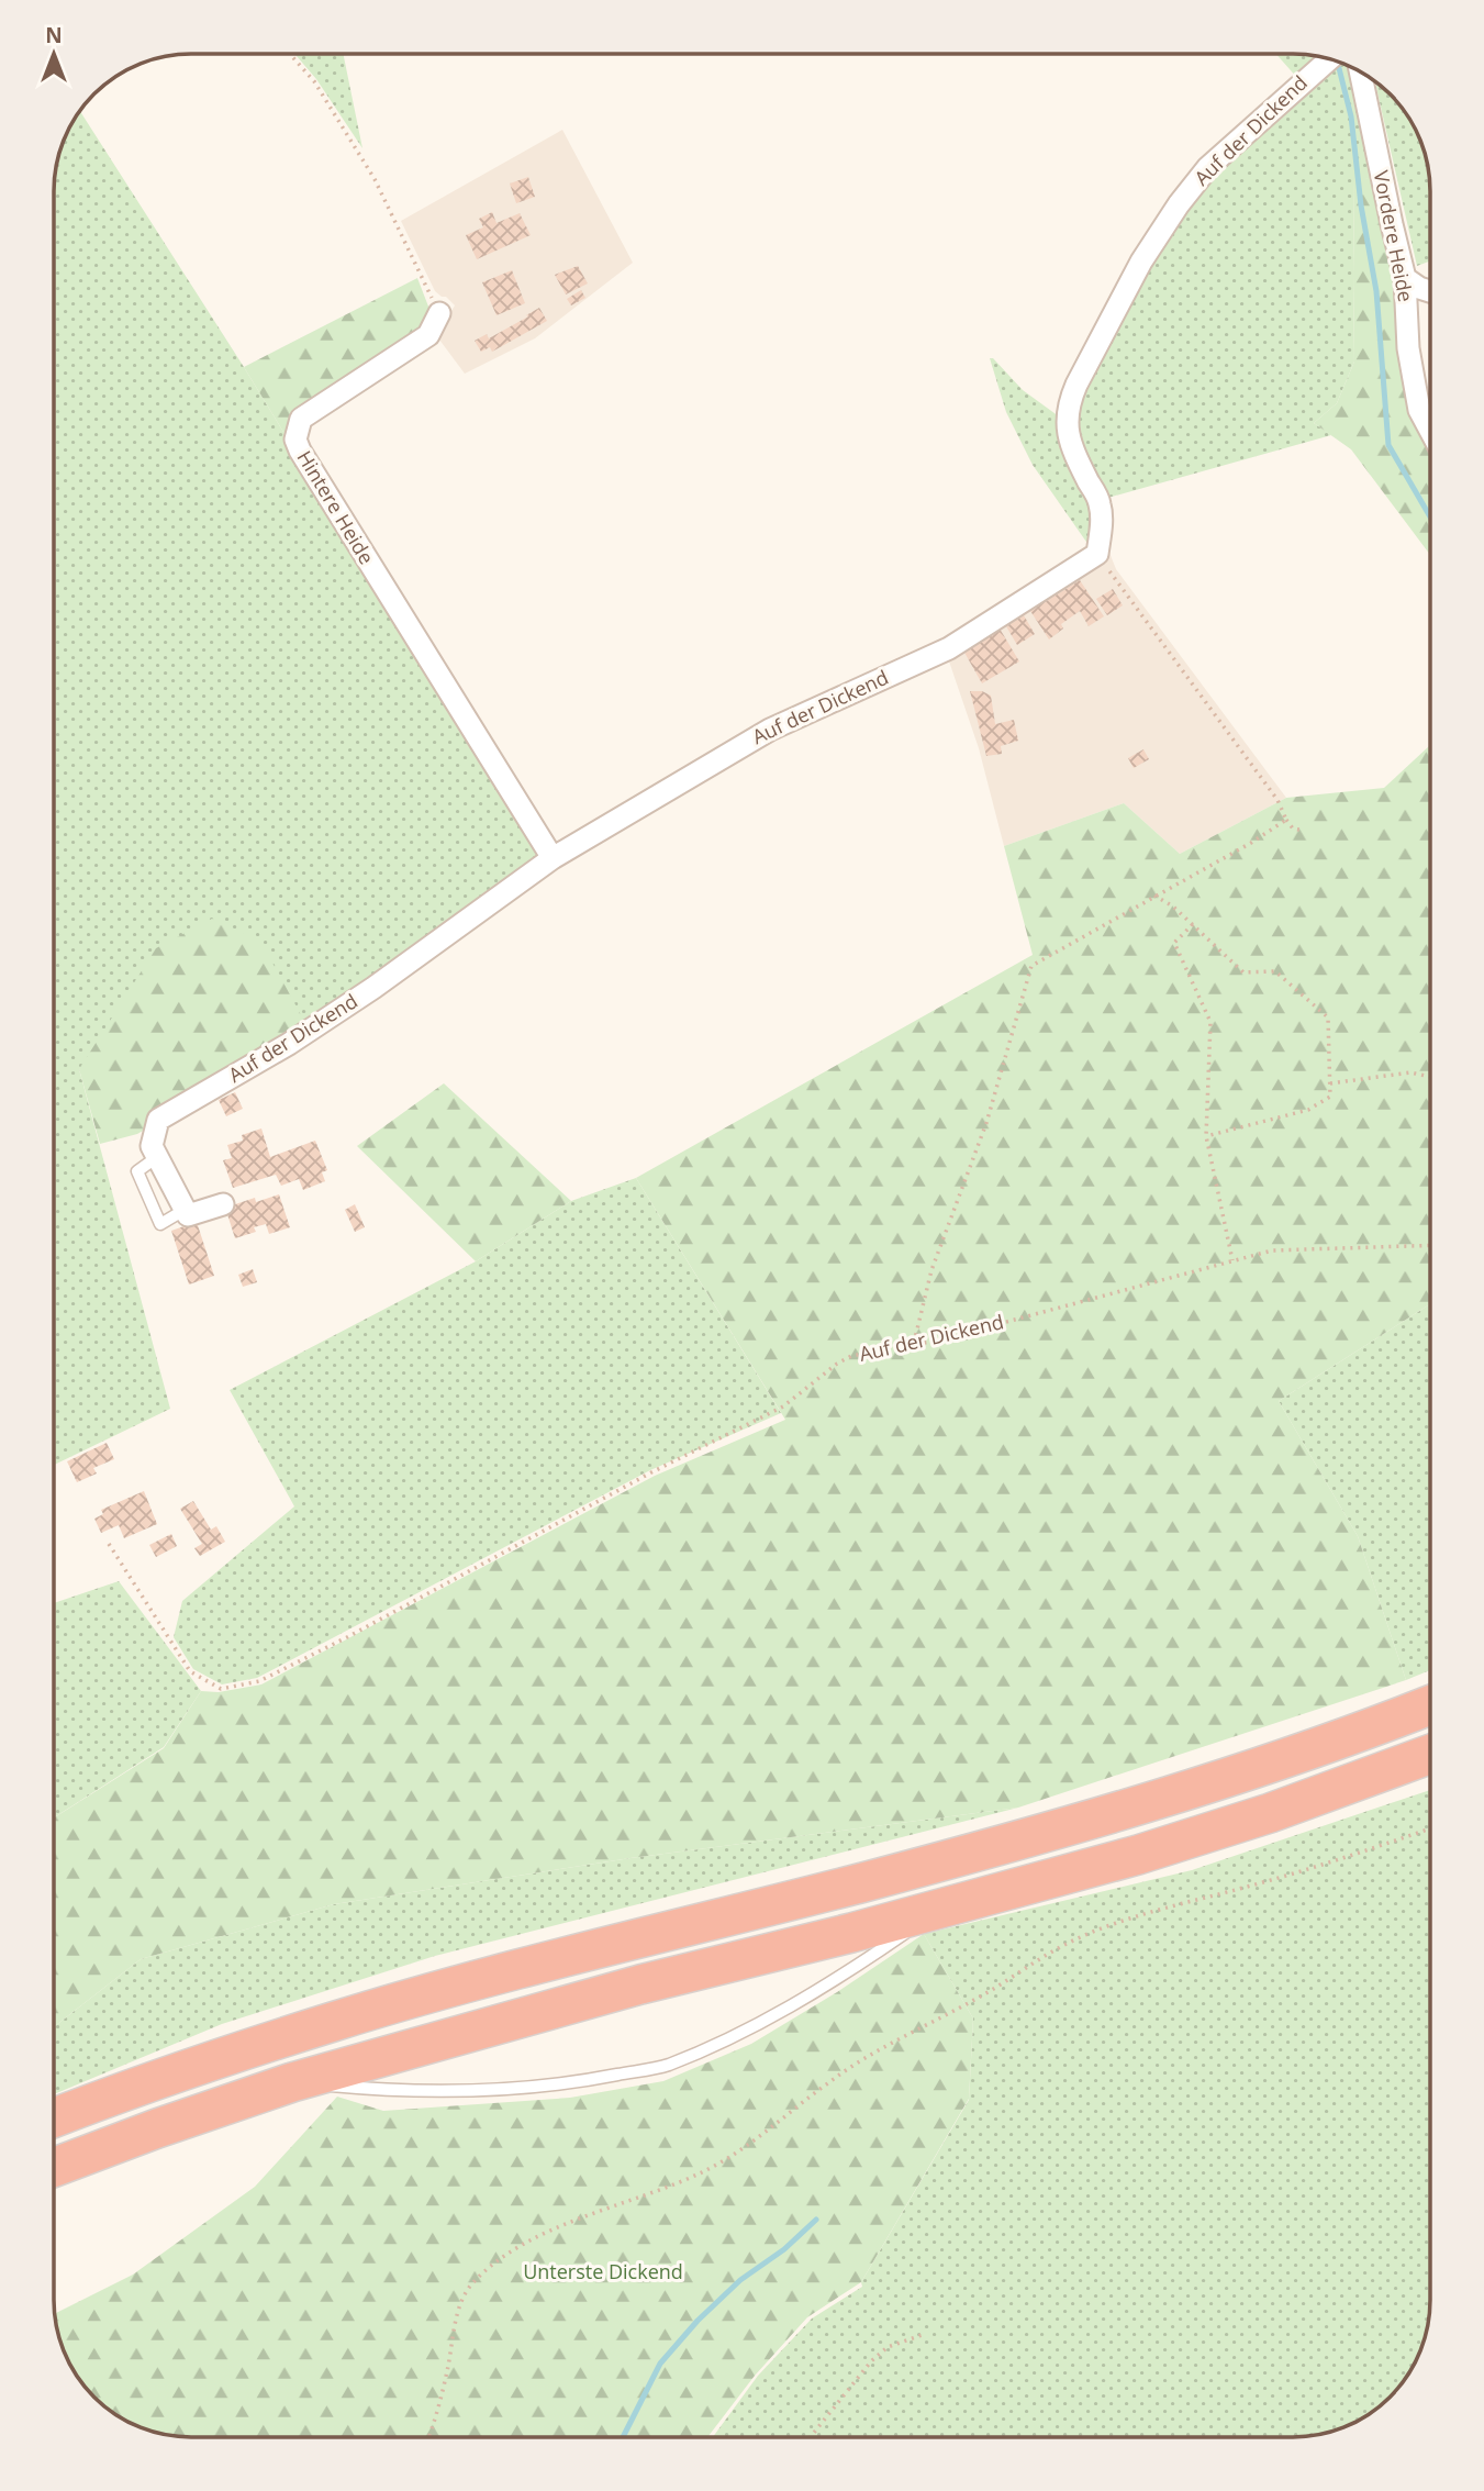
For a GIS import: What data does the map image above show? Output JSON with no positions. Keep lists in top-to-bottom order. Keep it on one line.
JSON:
{"streets":{"street":["Auf der Dickend","Vordere Heide","Hintere Heide"]},"crossings":[["Auf der Dickend","Hintere Heide"]],"parks":["Unterste Dickend"],"north":"top"}
